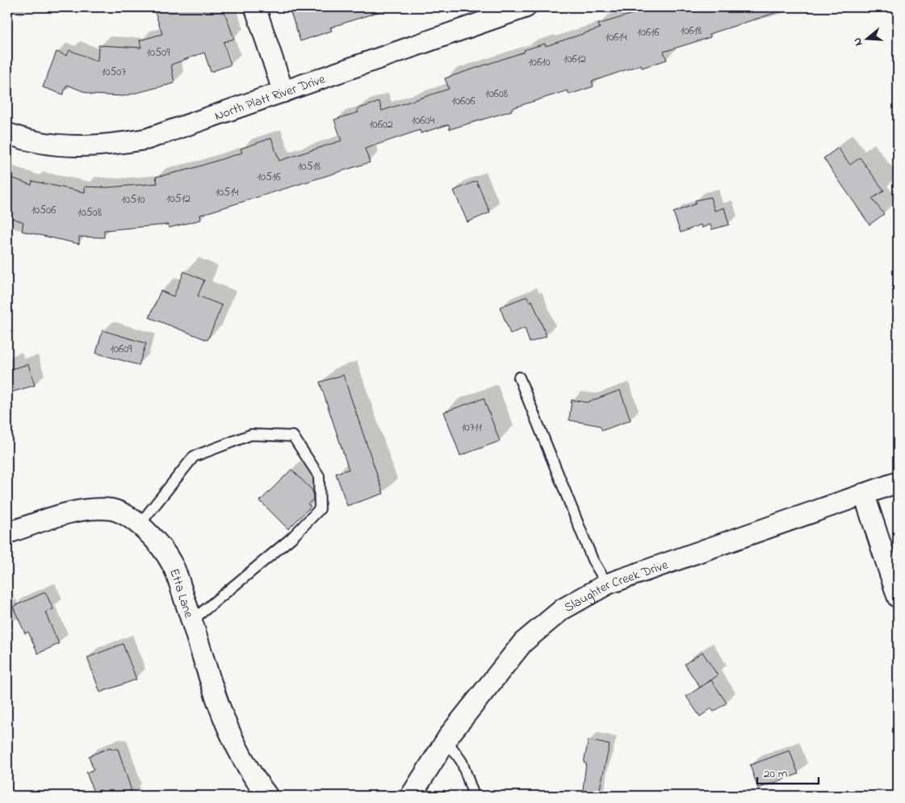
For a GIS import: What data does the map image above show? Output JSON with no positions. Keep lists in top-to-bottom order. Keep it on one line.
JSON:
{"streets":{"street":["North Platt River Drive","Slaughter Creek Drive","Etta Lane"]},"house_numbers":["10618","10616","10614","10509","10612","10610","10507","10608","10606","10604","10602","10518","10516","10514","10512","10510","10506","10508","10609","10711"],"scale_bar":"20 m","north":"left"}
